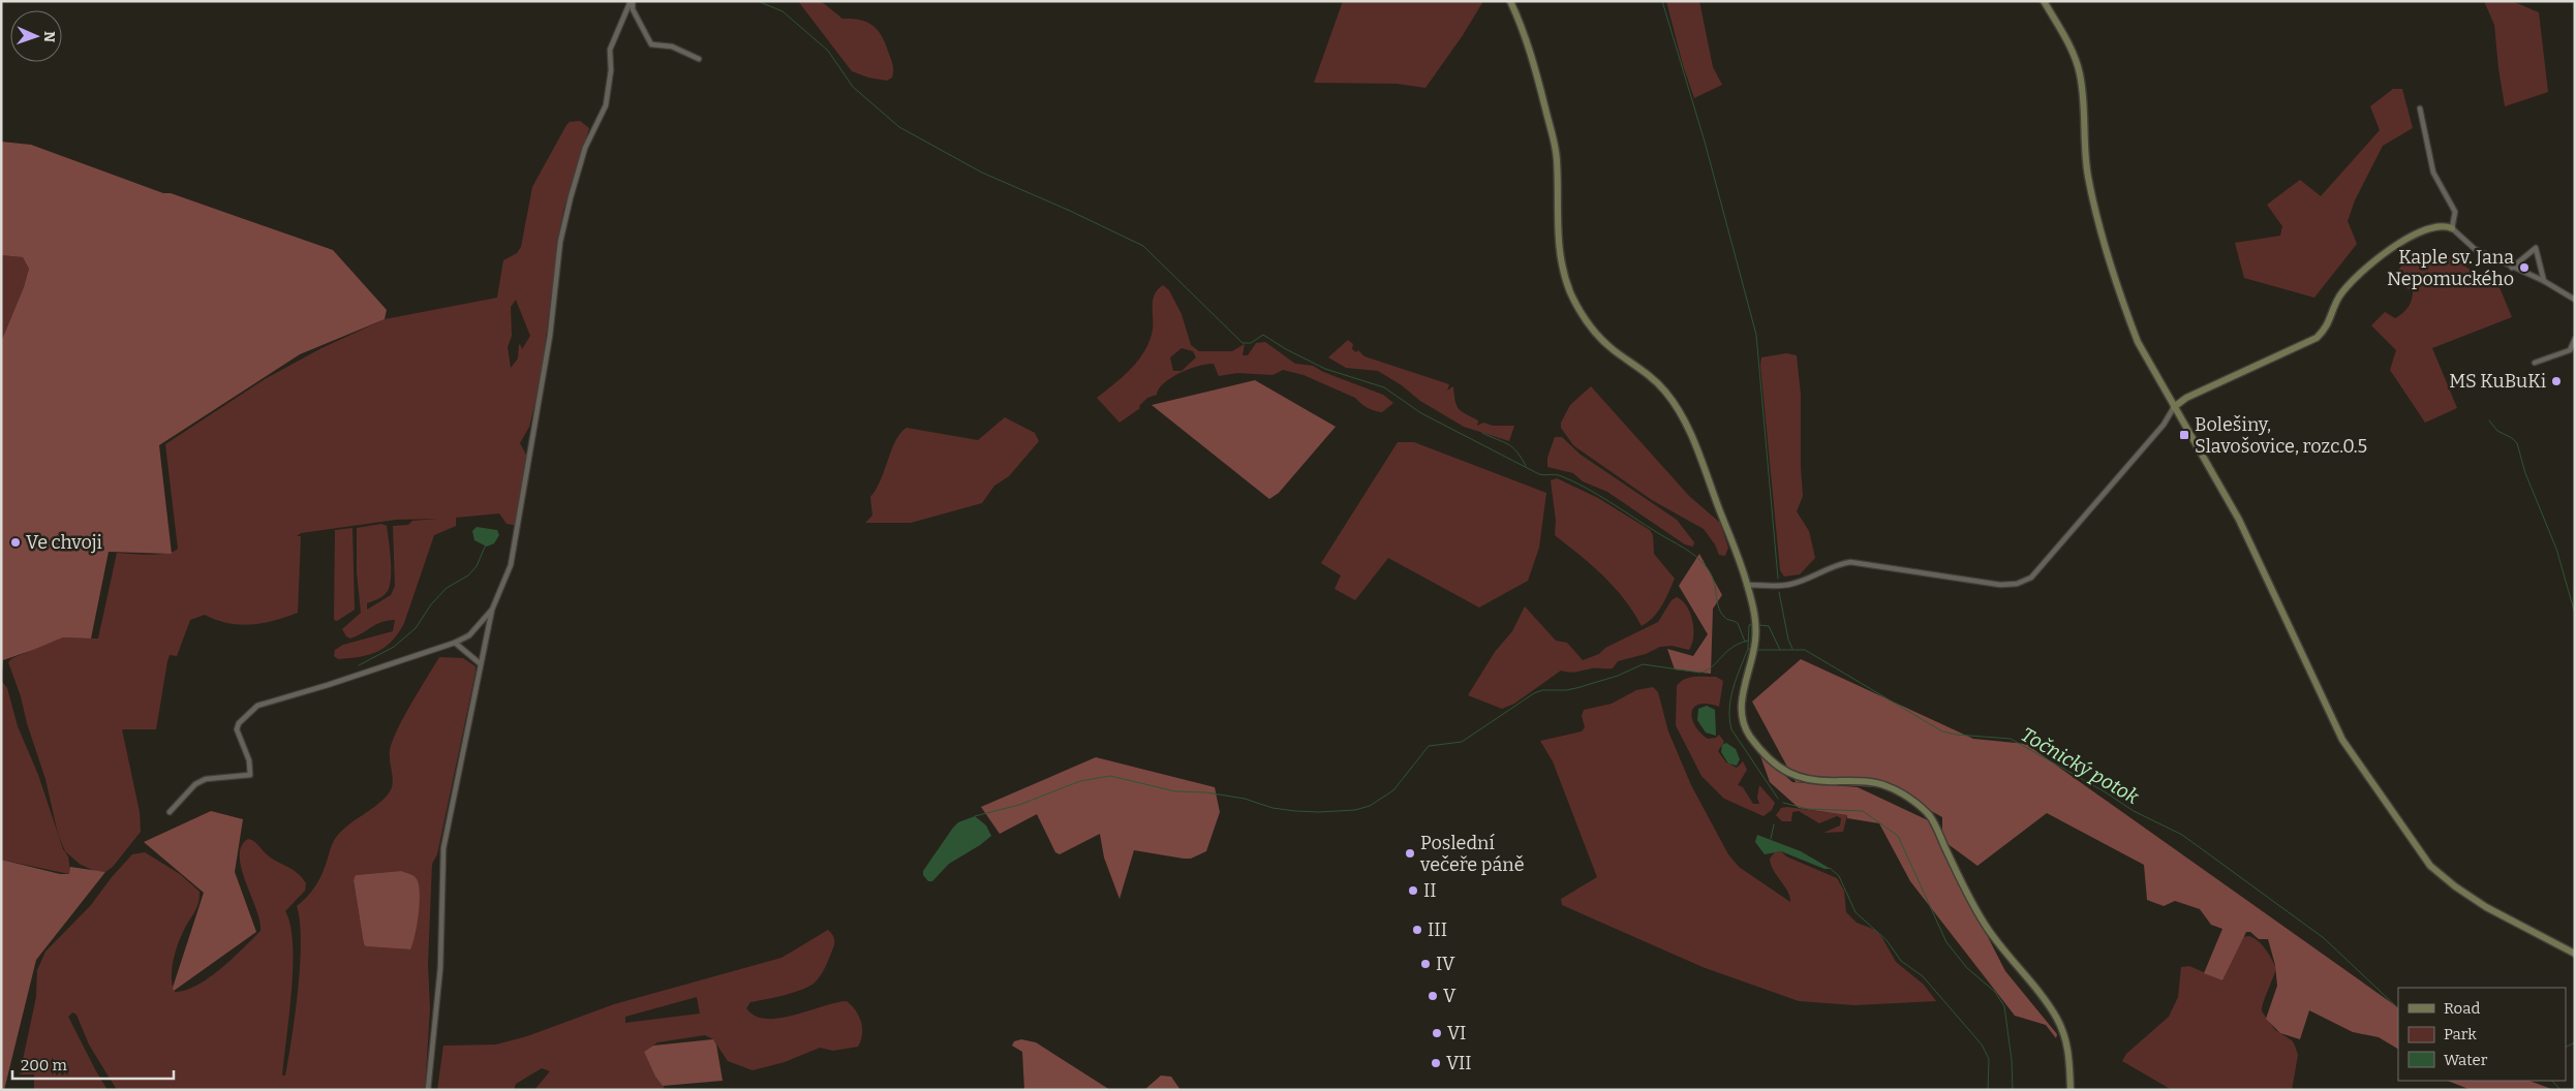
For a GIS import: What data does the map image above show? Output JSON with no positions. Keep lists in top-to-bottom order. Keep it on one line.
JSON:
{"water":["Točnický potok"],"places":{"other":["Kaple sv. Jana Nepomuckého","MS KuBuKi","Ve chvoji","Poslední večeře páně","II","III","IV","V","VI","VII"],"transit":["Bolešiny, Slavošovice, rozc.0.5"]},"legend":["Road","Park","Water"],"scale_bar":"200 m","north":"right"}
